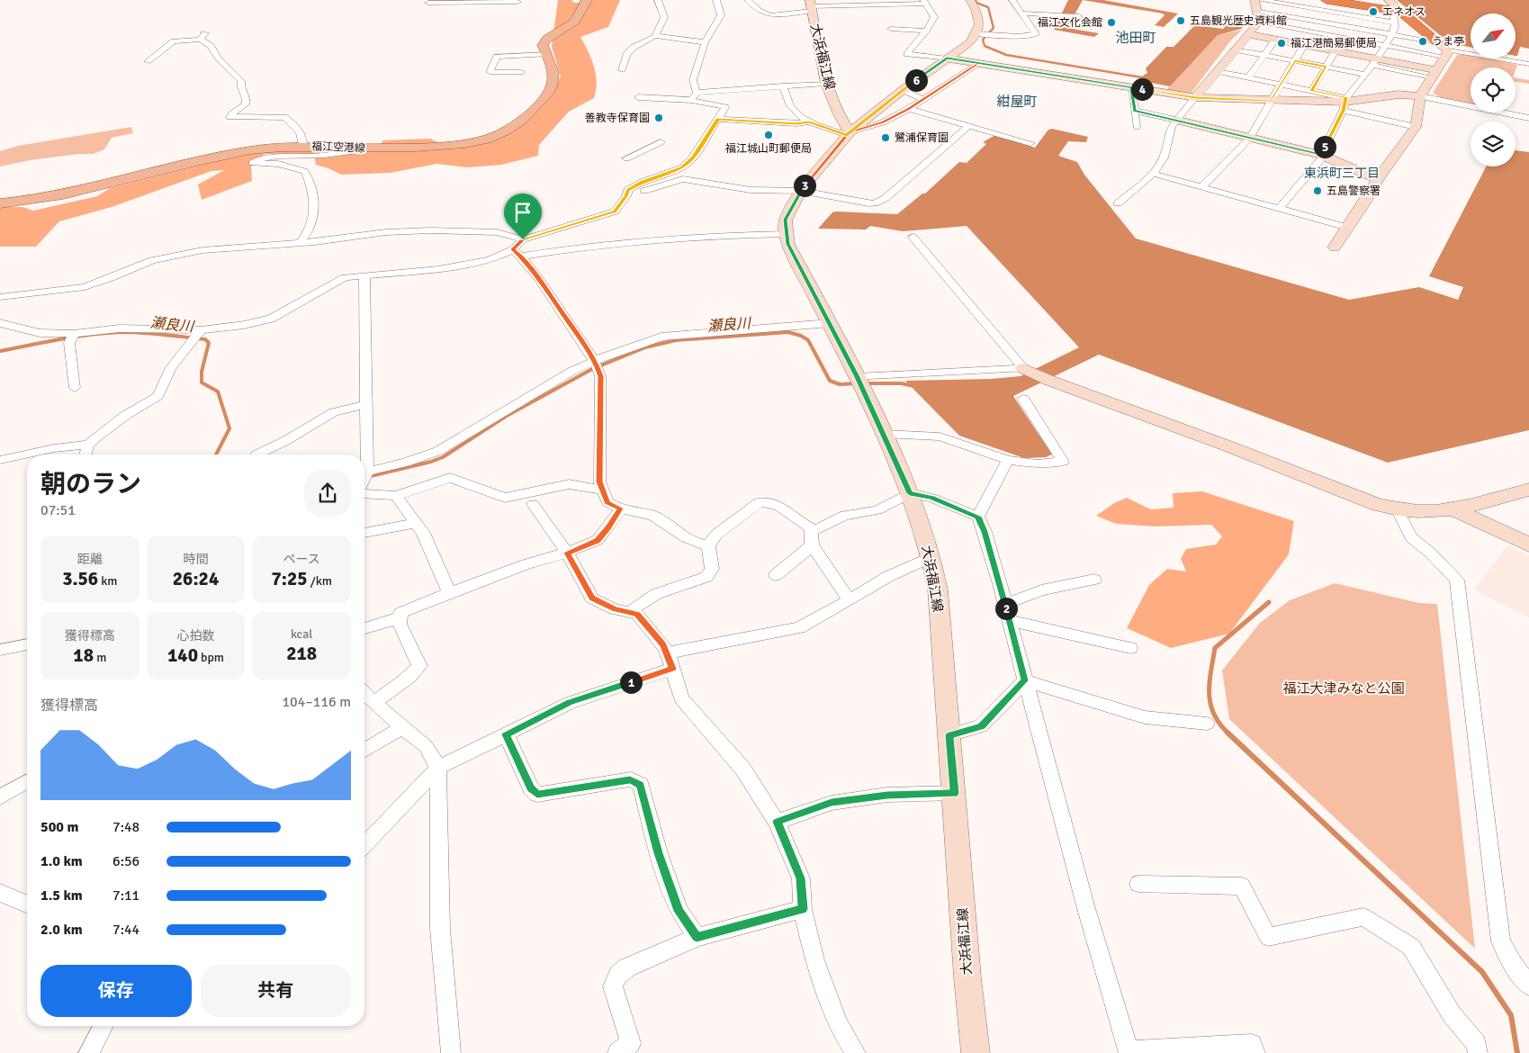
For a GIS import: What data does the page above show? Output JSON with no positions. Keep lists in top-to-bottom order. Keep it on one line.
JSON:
{"streets":{"main road":["福江空港線"],"street":["大浜福江線"]},"districts":["池田町","紺屋町","東浜町三丁目"],"water":["瀬良川"],"parks":["福江大津みなと公園"],"places":["エネオス","五島観光歴史資料館","福江文化会館","うま亭","福江港簡易郵便局","善教寺保育園","福江城山町郵便局","鷺浦保育園","五島警察署"],"north":"top right","page":{"pins":["6","4","5","3","2","1"],"heading":["朝のラン","07:51"],"stats":[["距離","3.56 km"],["時間","26:24"],["ペース","7:25 /km"],["獲得標高","18 m"],["心拍数","140 bpm"],["kcal","218"]],"chart":["獲得標高","104–116 m"],"list":[{"name":"500 m","note":"7:48"},{"name":"1.0 km","note":"6:56"},{"name":"1.5 km","note":"7:11"},{"name":"2.0 km","note":"7:44"}],"buttons":["保存","共有"]}}
